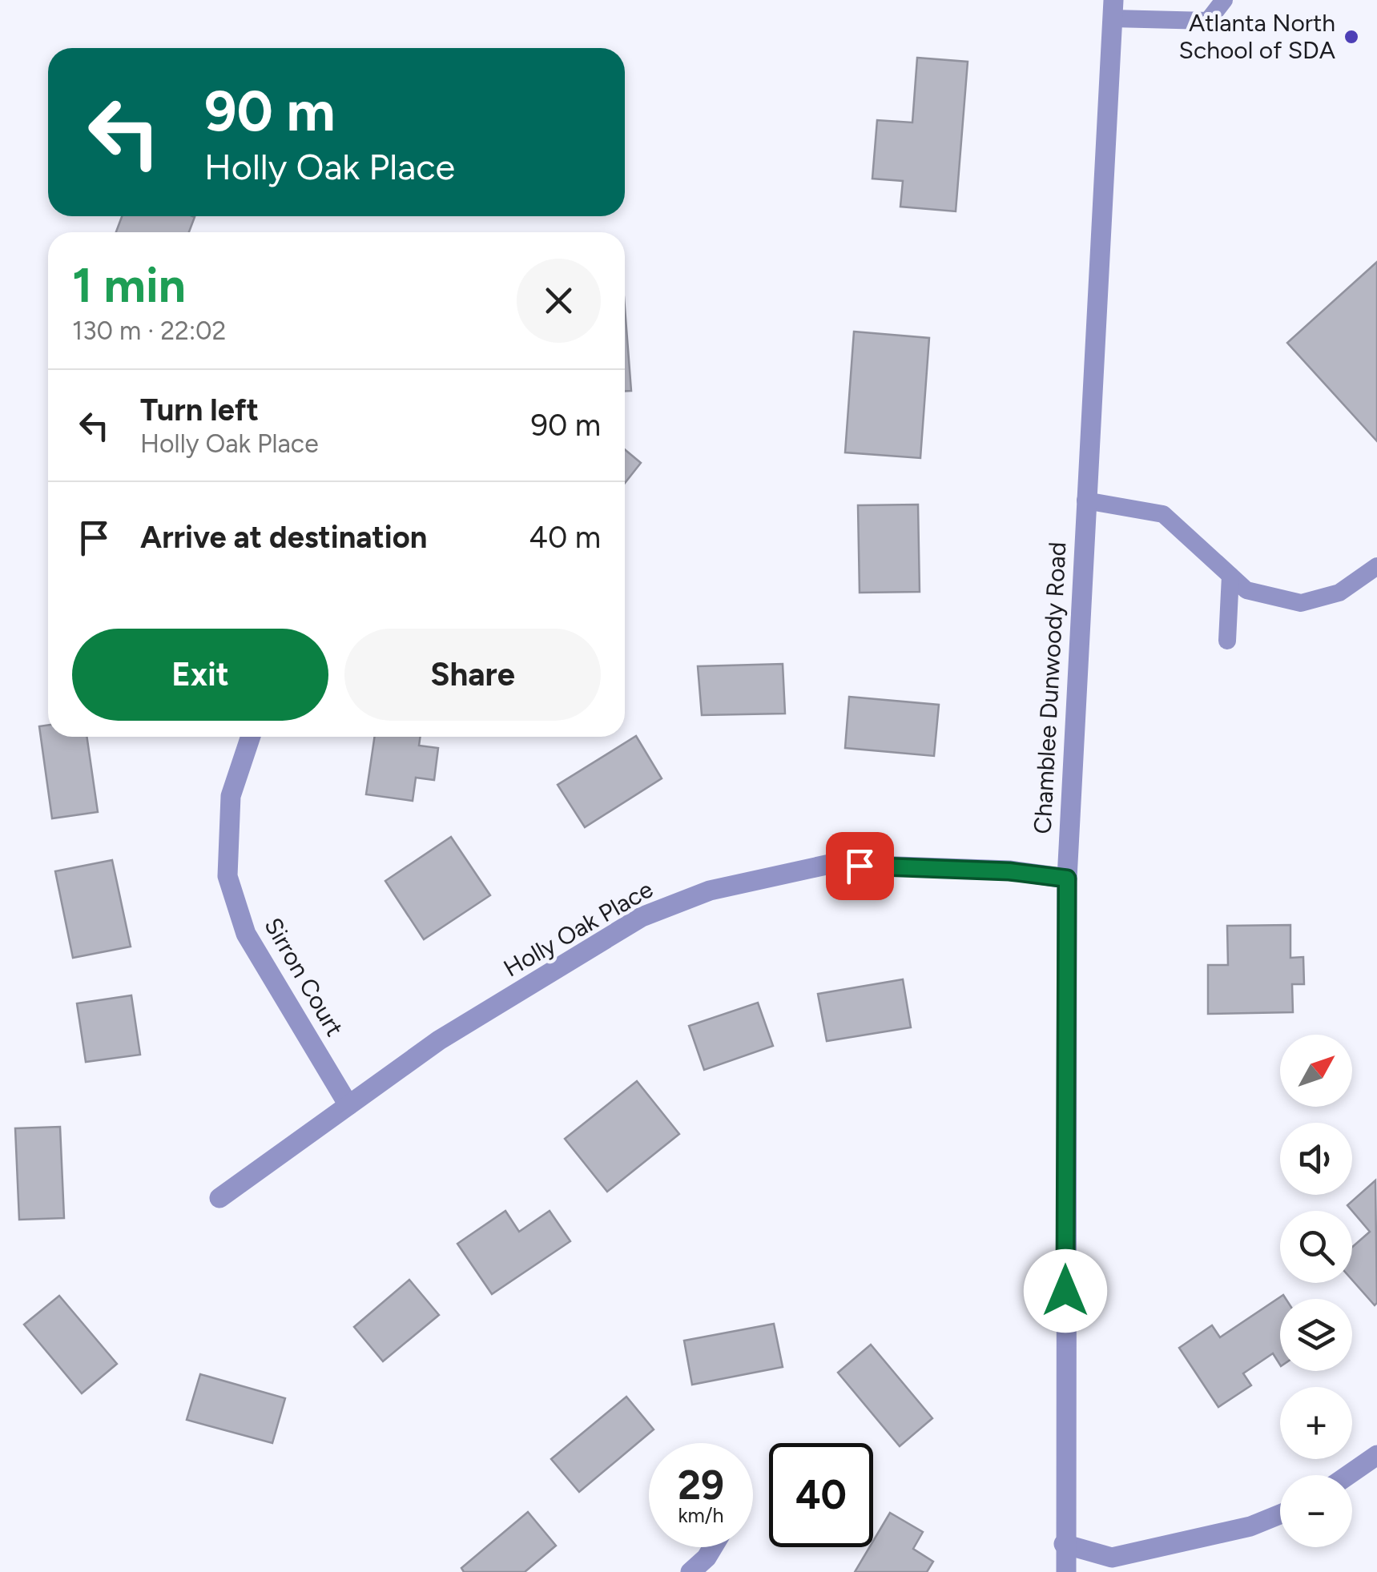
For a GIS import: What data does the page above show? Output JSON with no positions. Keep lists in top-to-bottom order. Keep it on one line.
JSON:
{"streets":{"street":["Chamblee Dunwoody Road","Holly Oak Place","Sirron Court"]},"crossings":[["Chamblee Dunwoody Road","Holly Oak Place"],["Holly Oak Place","Sirron Court"]],"places":["Atlanta North School of SDA"],"north":"top right","page":{"turn":["90 m","Holly Oak Place"],"heading":["1 min","130 m · 22:02"],"list":[{"name":"Turn left","note":"Holly Oak Place","value":"90 m"},{"name":"Arrive at destination","value":"40 m"}],"buttons":["Exit","Share"],"map_buttons":["+","−"],"speed":"29 km/h","limit":"40"}}
